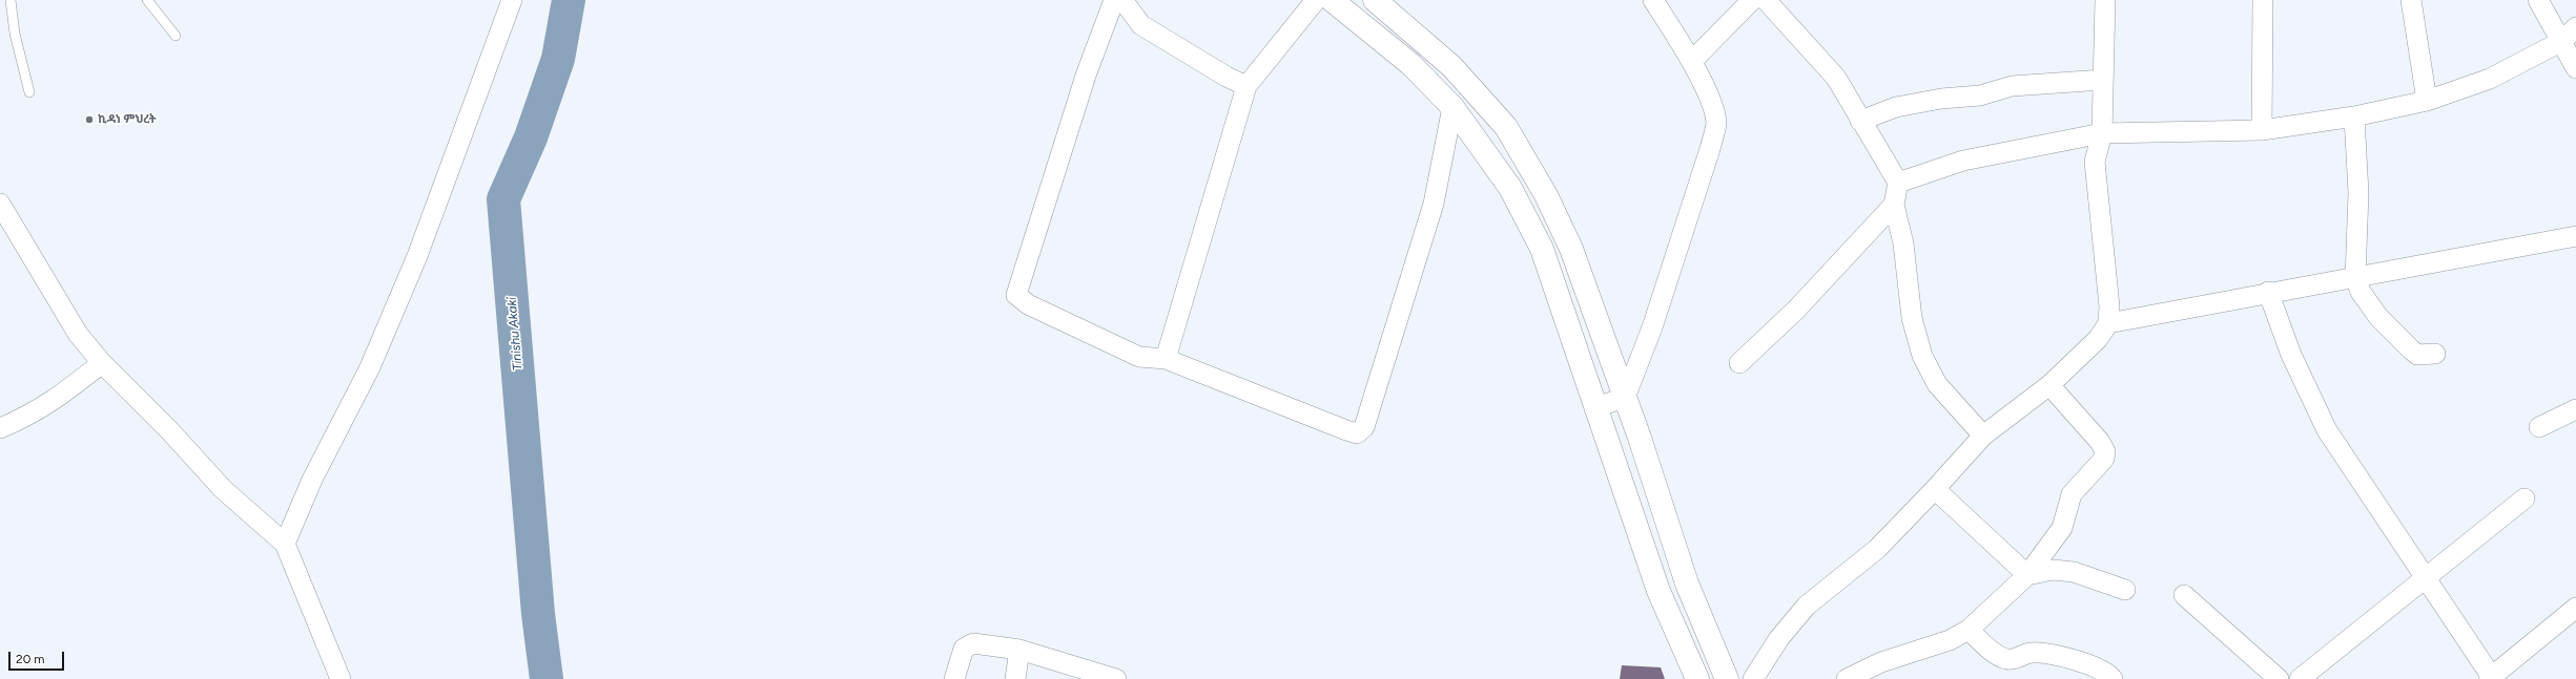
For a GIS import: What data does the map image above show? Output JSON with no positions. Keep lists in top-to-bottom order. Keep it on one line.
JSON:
{"water":["Tinishu Akaki"],"places":["ኪዳነ ምህረት"],"scale_bar":"20 m"}
